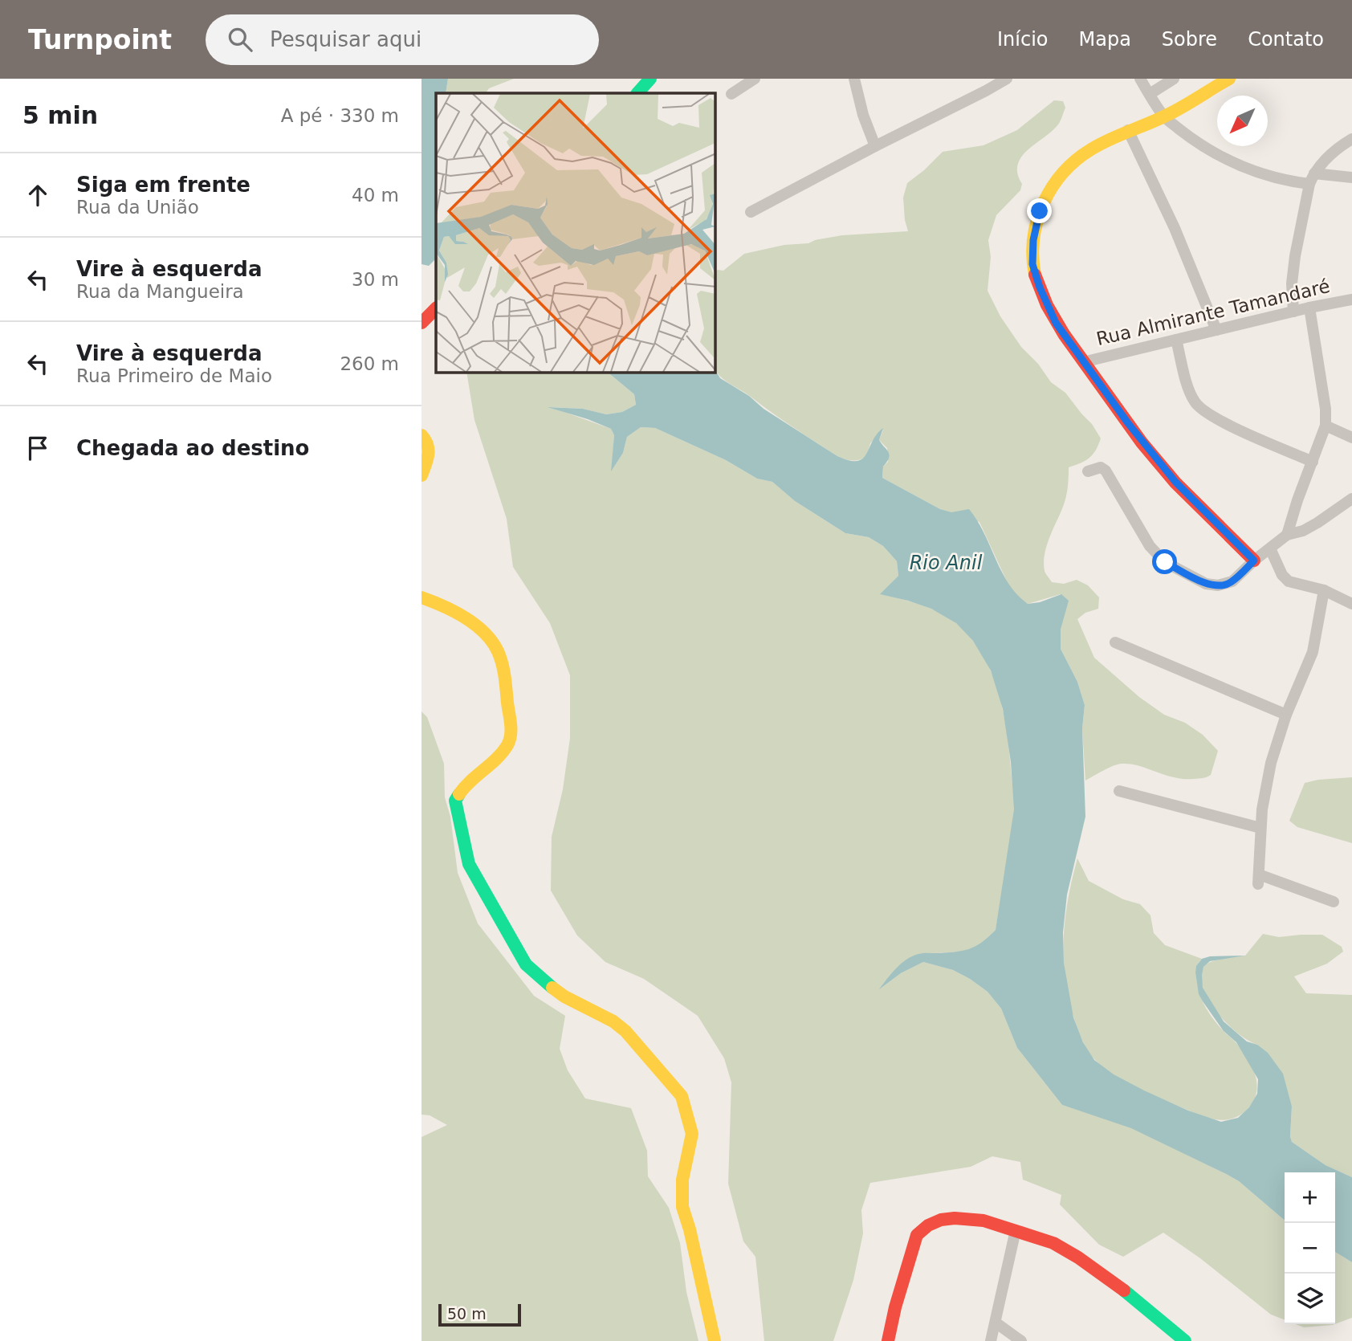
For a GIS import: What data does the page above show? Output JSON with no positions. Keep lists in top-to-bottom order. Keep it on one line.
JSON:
{"streets":{"street":["Rua Almirante Tamandaré"]},"water":["Rio Anil"],"scale_bar":"50 m","north":"bottom left","page":{"header":"Turnpoint","search":"Pesquisar aqui","nav":["Início","Mapa","Sobre","Contato"],"heading":["5 min","A pé · 330 m"],"list":[["Siga em frente","Rua da União","40 m"],["Vire à esquerda","Rua da Mangueira","30 m"],["Vire à esquerda","Rua Primeiro de Maio","260 m"],"Chegada ao destino"],"map_buttons":["+","−"],"scale":"50 m"}}
